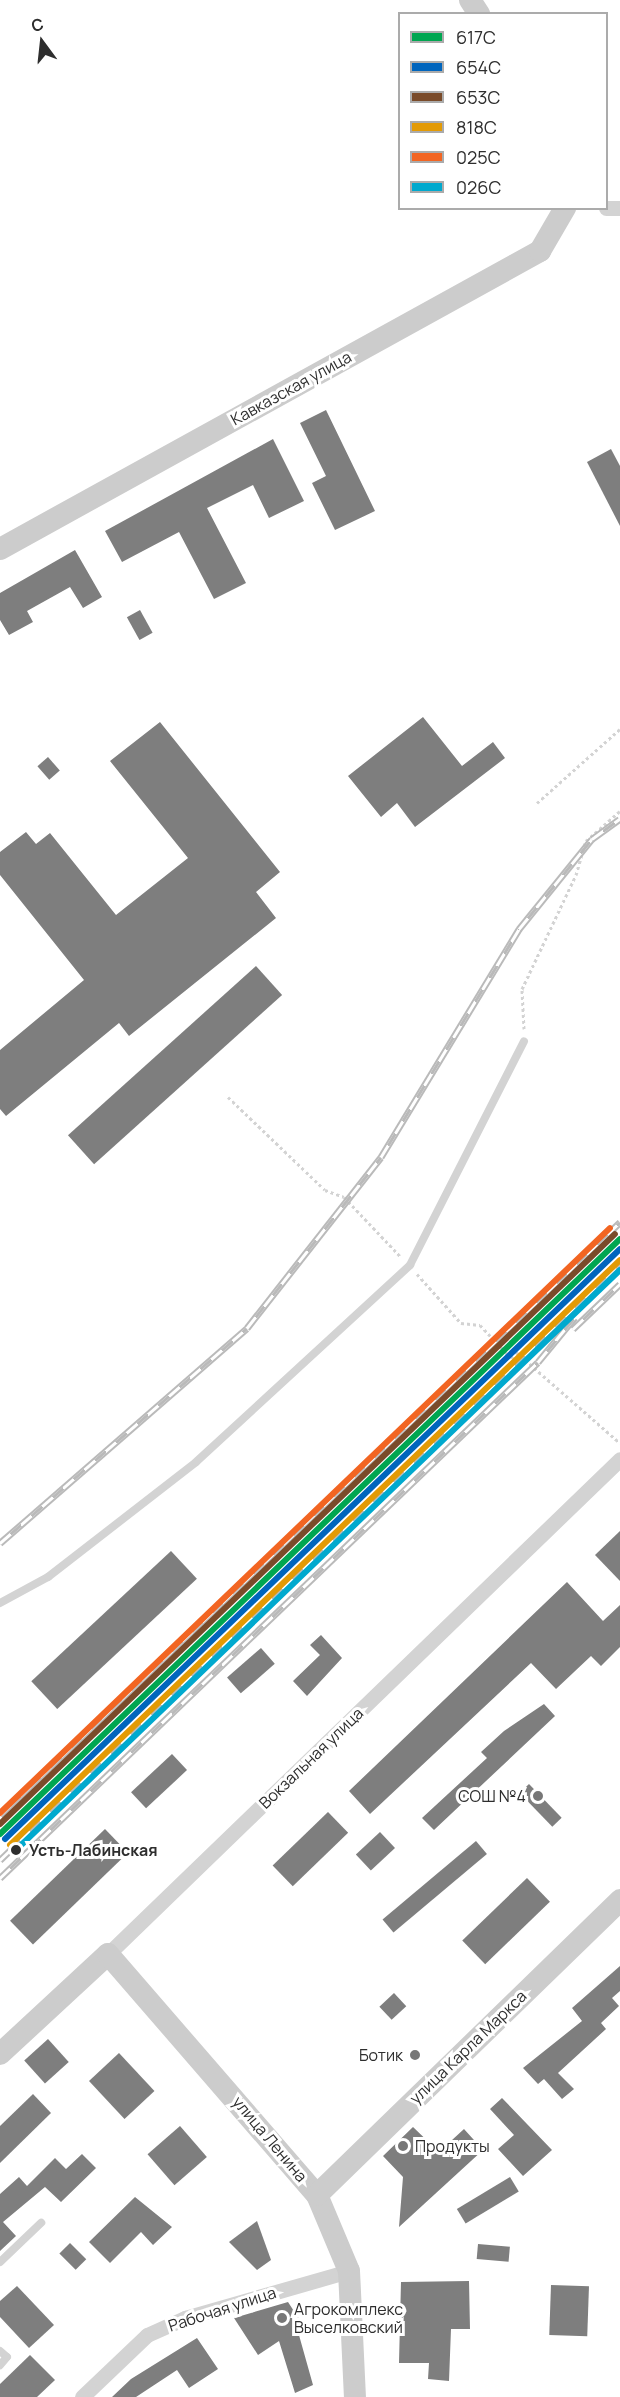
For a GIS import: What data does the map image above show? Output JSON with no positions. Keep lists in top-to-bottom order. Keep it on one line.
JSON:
{"streets":{"street":["Кавказская улица","Вокзальная улица","улица Карла Маркса","улица Ленина","Рабочая улица"]},"crossings":[["Вокзальная улица","улица Ленина"],["улица Карла Маркса","улица Ленина"],["улица Ленина","Рабочая улица"]],"places":["СОШ №4","Усть-Лабинская","Ботик","Продукты","Агрокомплекс Выселковский"],"lines":["transit line 025С","transit line 653С","transit line 617C","transit line 654С","transit line 818С","transit line 026С"],"legend":["617C","654С","653С","818С","025С","026С"],"north":"top"}
